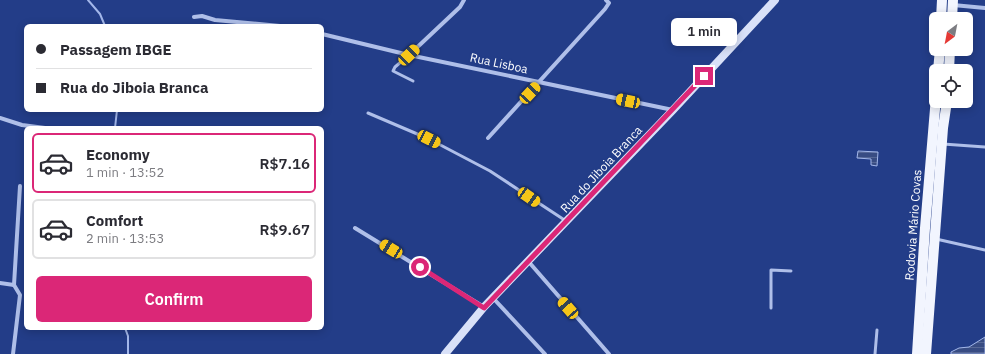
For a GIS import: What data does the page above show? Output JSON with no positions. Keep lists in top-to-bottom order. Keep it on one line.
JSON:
{"streets":{"main road":["Rua do Jiboia Branca","Rodovia Mário Covas"],"street":["Rua Lisboa"]},"crossings":[["Rua Lisboa","Rua do Jiboia Branca"]],"north":"bottom left","page":{"bubble":"1 min","banner":["Passagem IBGE","Rua do Jiboia Branca"],"list":[{"name":"Economy","note":"1 min · 13:52","value":"R$7.16"},{"name":"Comfort","note":"2 min · 13:53","value":"R$9.67"}],"buttons":"Confirm"}}
